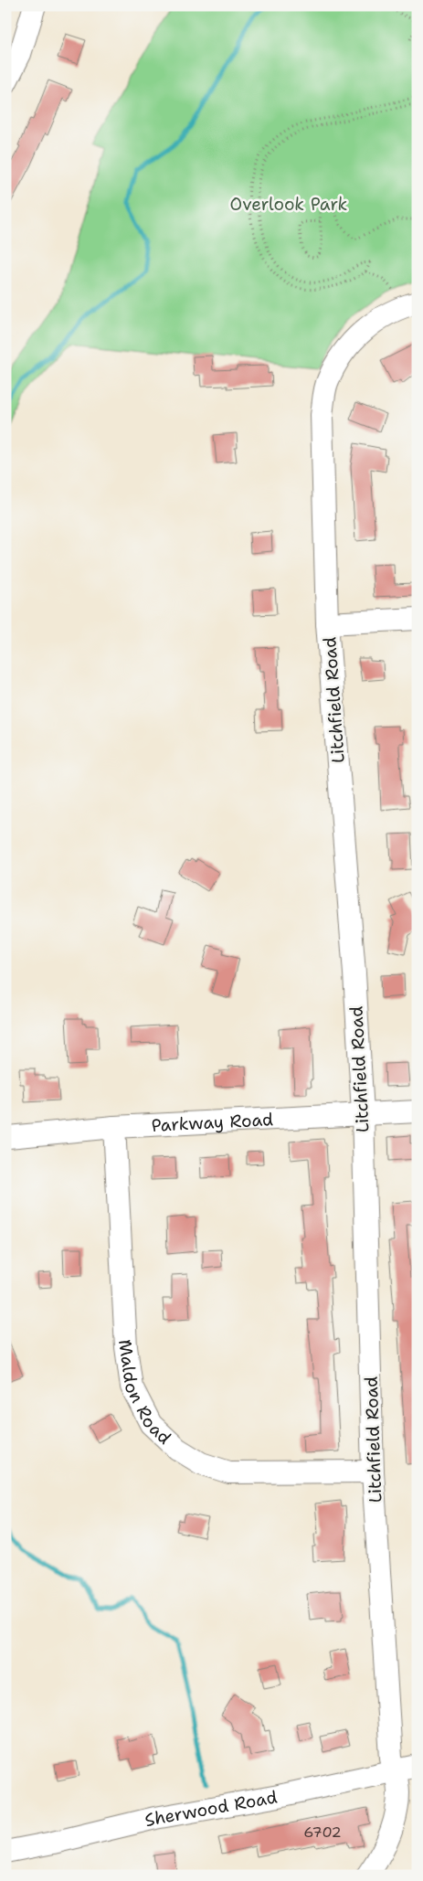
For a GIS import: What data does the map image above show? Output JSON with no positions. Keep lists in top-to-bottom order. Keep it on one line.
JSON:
{"streets":{"street":["Litchfield Road","Parkway Road","Maldon Road","Sherwood Road"]},"crossings":[["Litchfield Road","Parkway Road"],["Litchfield Road","Maldon Road"],["Litchfield Road","Sherwood Road"],["Parkway Road","Maldon Road"]],"parks":["Overlook Park"],"house_numbers":["6702"]}
